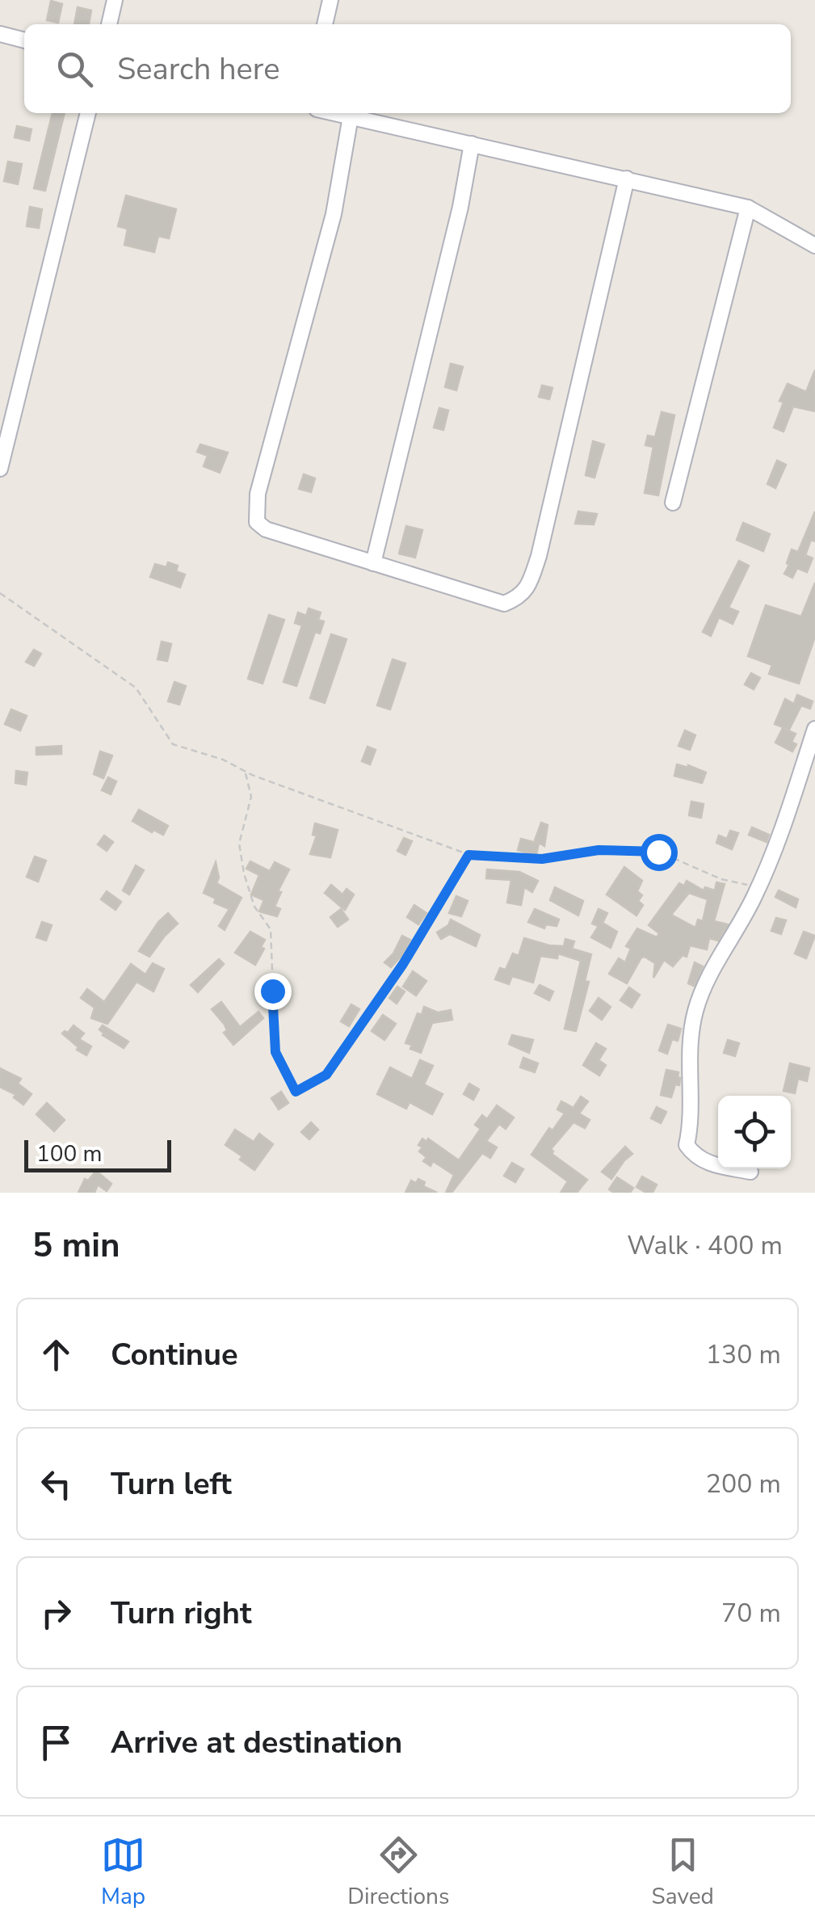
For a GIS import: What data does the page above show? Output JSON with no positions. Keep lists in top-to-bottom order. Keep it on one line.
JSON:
{"scale_bar":"100 m","page":{"search":"Search here","scale":"100 m","heading":["5 min","Walk · 400 m"],"list":[["Continue","130 m"],["Turn left","200 m"],["Turn right","70 m"],"Arrive at destination"],"nav":["Map","Directions","Saved"]}}
